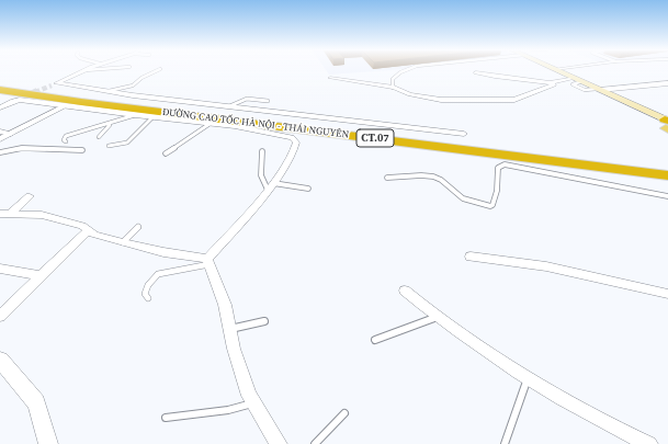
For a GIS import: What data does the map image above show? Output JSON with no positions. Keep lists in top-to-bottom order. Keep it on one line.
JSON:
{"streets":{"highway":["ĐƯỜNG CAO TỐC HÀ NỘI - THÁI NGUYÊN","CT.07"]}}
